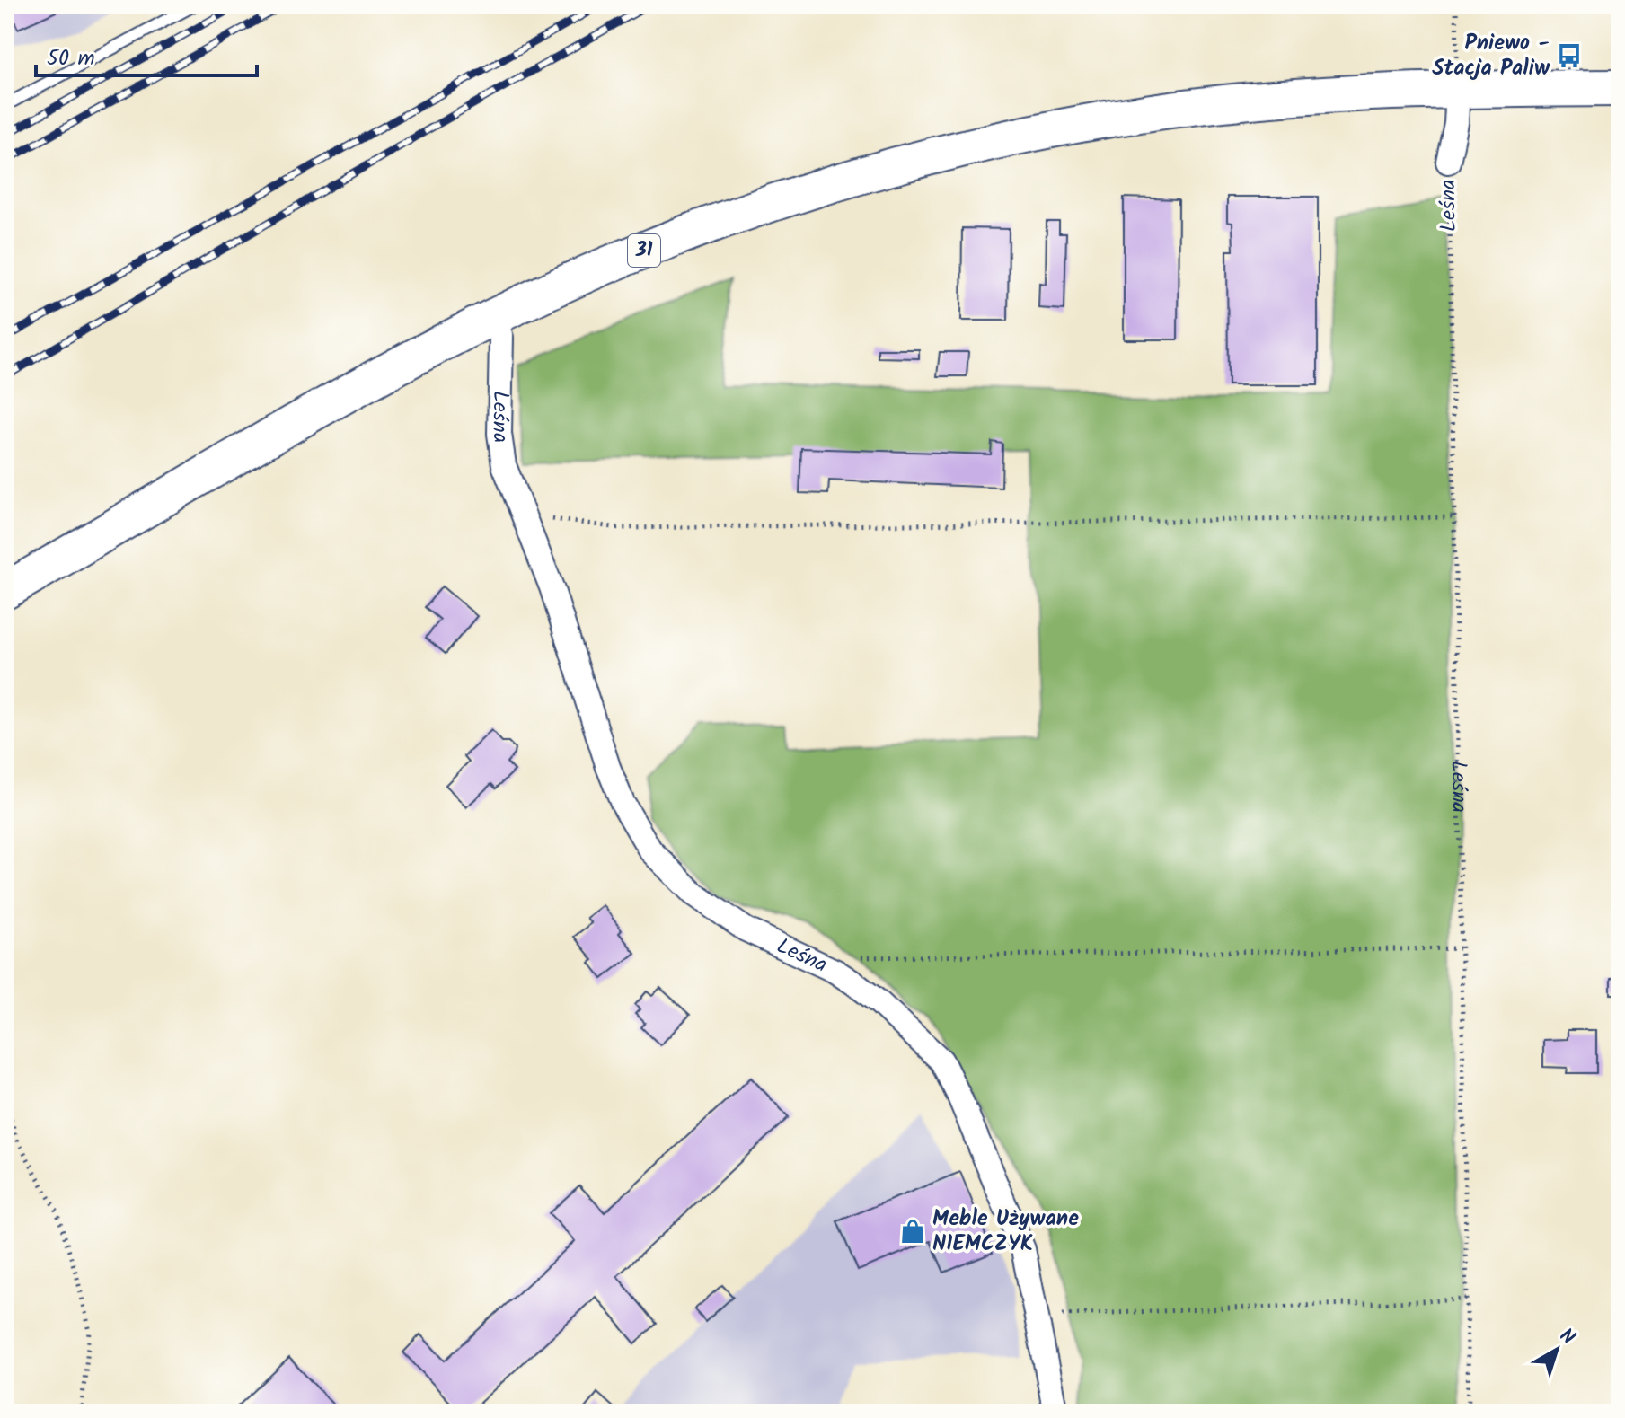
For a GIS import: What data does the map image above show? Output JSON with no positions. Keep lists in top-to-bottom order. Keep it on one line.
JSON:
{"streets":{"main road":["31"],"street":["Leśna"]},"crossings":[["Leśna","31"]],"places":{"bus stop":["Pniewo - Stacja Paliw"],"shop":["Meble Używane NIEMCZYK"]},"scale_bar":"50 m","north":"top right"}
